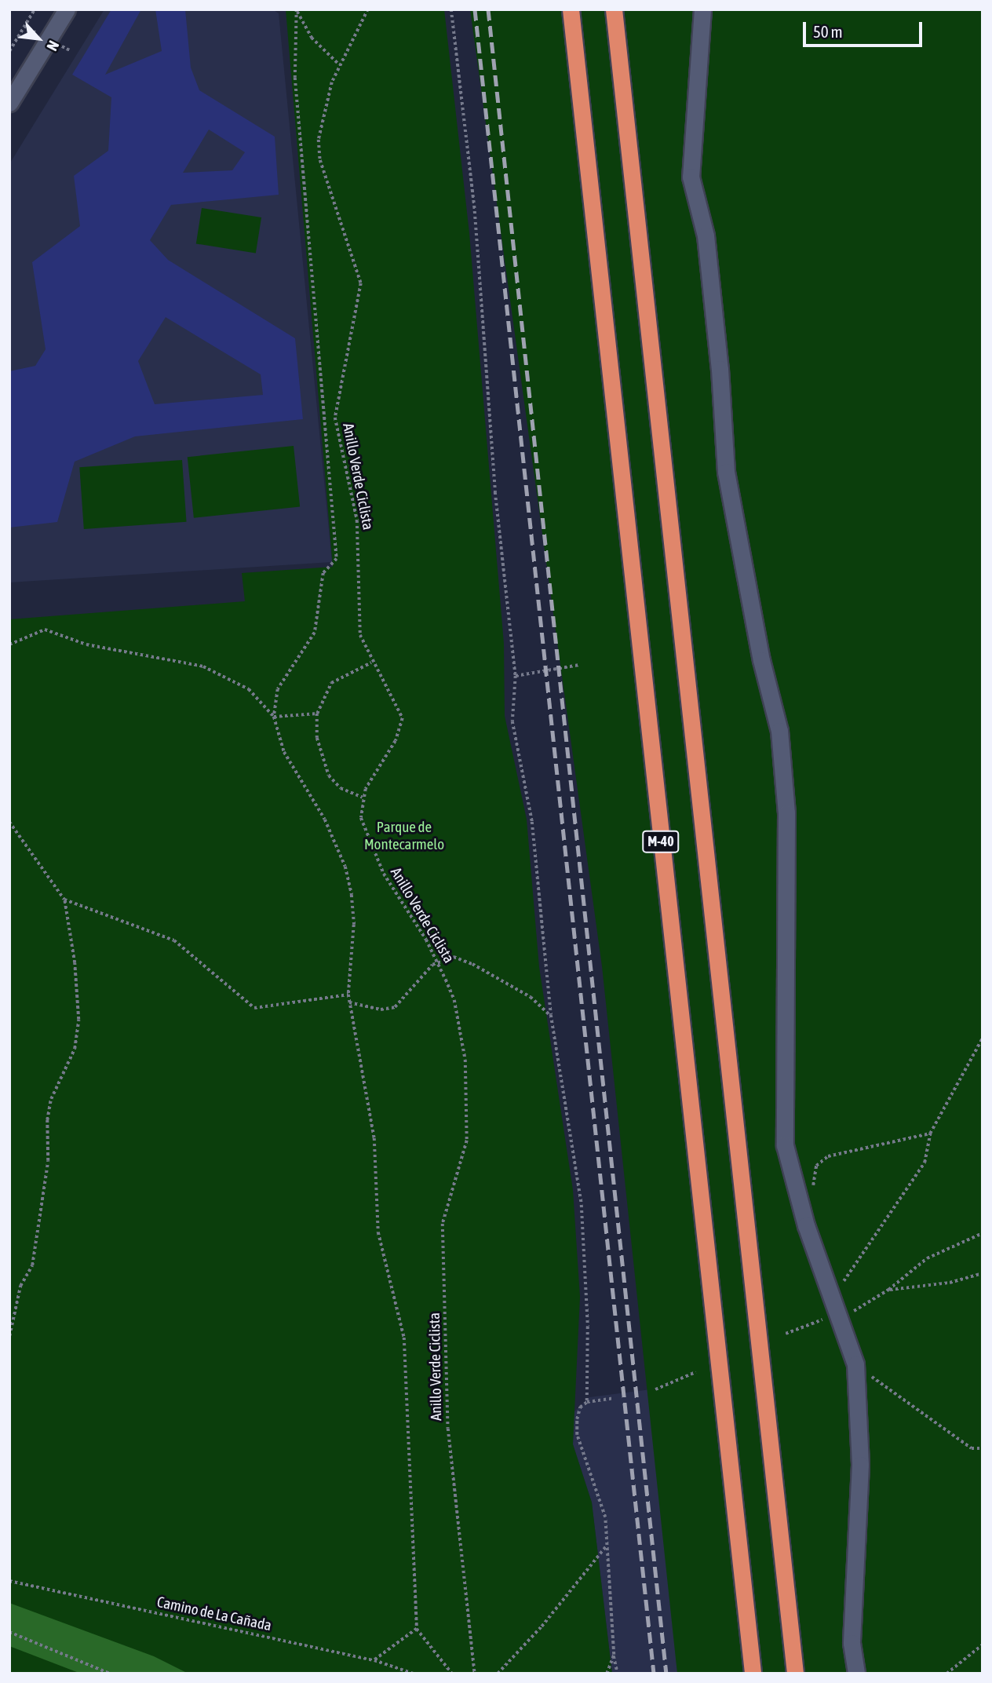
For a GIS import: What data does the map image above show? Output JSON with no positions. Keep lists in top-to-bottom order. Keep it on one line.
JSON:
{"streets":{"highway":["M-40"],"path":["Anillo Verde Ciclista","Camino de La Cañada"]},"parks":["Parque de Montecarmelo"],"scale_bar":"50 m","north":"bottom right"}
